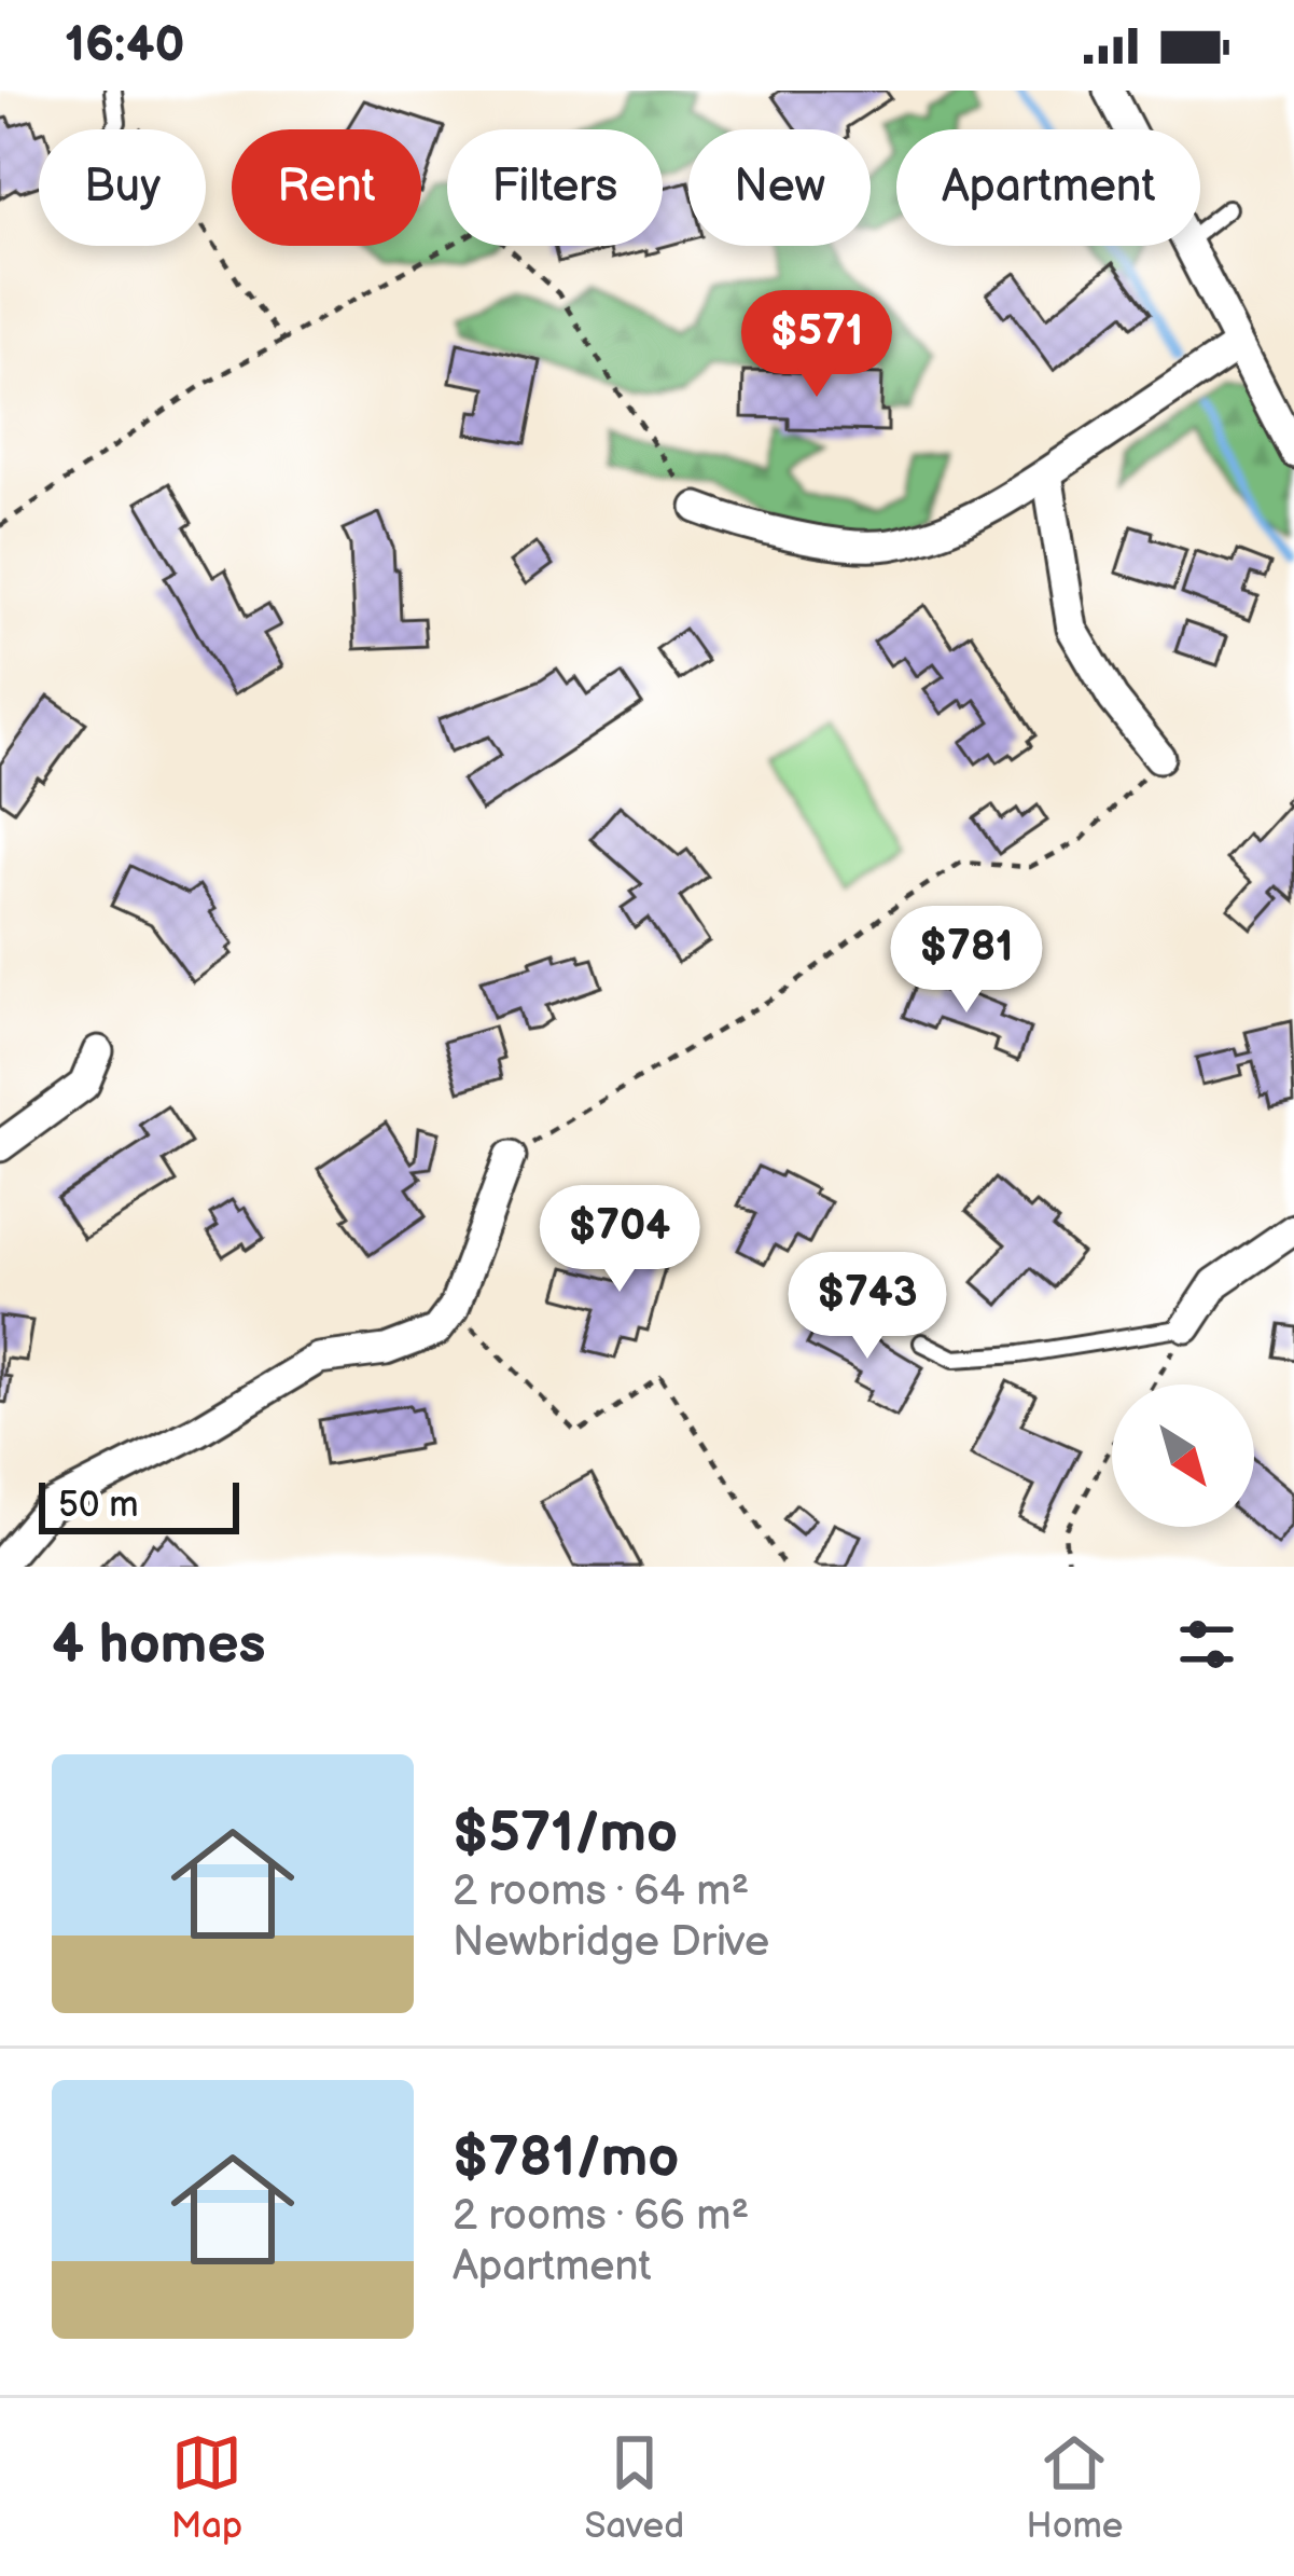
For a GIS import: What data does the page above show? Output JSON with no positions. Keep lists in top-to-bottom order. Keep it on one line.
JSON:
{"scale_bar":"50 m","north":"bottom right","page":{"status":"16:40","chip":["Buy","Rent","Filters","New","Apartment"],"price":["$571","$781","$704","$743"],"scale":"50 m","heading":"4 homes","list":[{"name":"$571/mo","note":"2 rooms · 64 m² · Newbridge Drive"},{"name":"$781/mo","note":"2 rooms · 66 m² · Apartment"}],"tabs":["Map","Saved","Home"]}}
